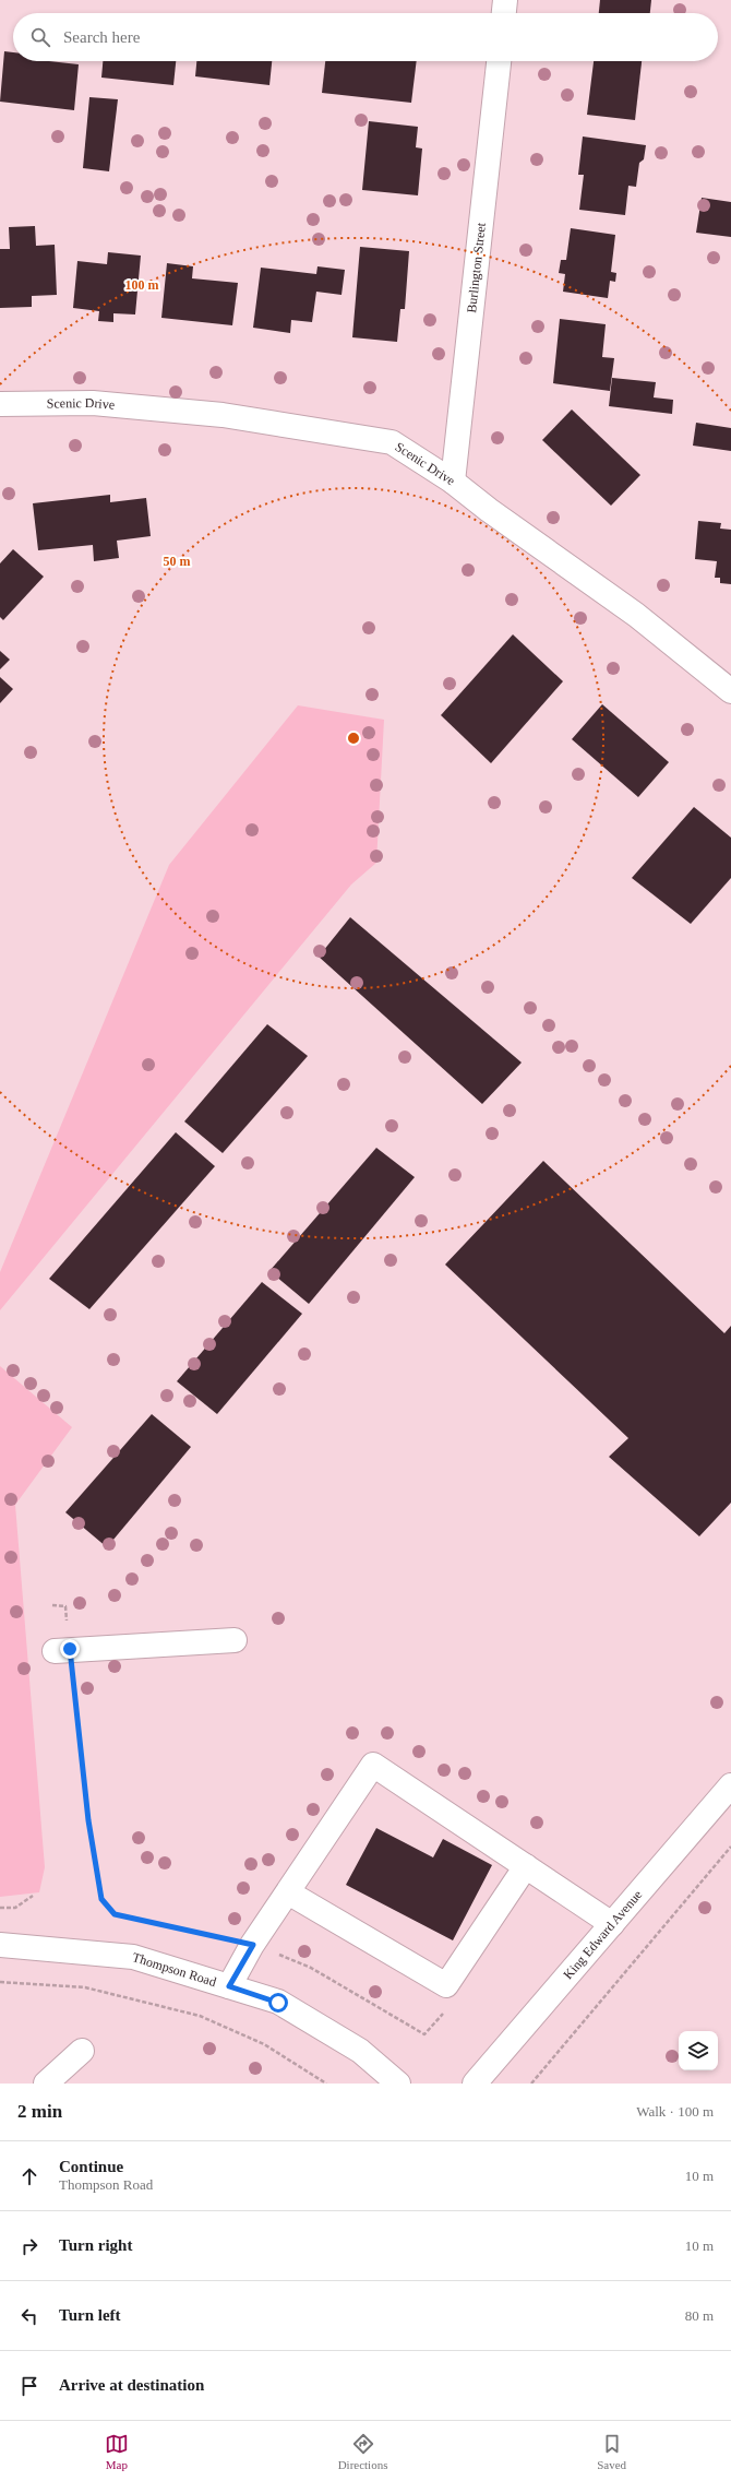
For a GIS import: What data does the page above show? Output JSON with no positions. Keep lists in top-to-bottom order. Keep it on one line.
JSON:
{"streets":{"street":["Burlington Street","Scenic Drive","King Edward Avenue","Thompson Road"]},"crossings":[["Burlington Street","Scenic Drive"]],"page":{"search":"Search here","heading":["2 min","Walk · 100 m"],"list":[["Continue","Thompson Road","10 m"],["Turn right","10 m"],["Turn left","80 m"],"Arrive at destination"],"nav":["Map","Directions","Saved"]},"rings":["100 m","50 m"]}
